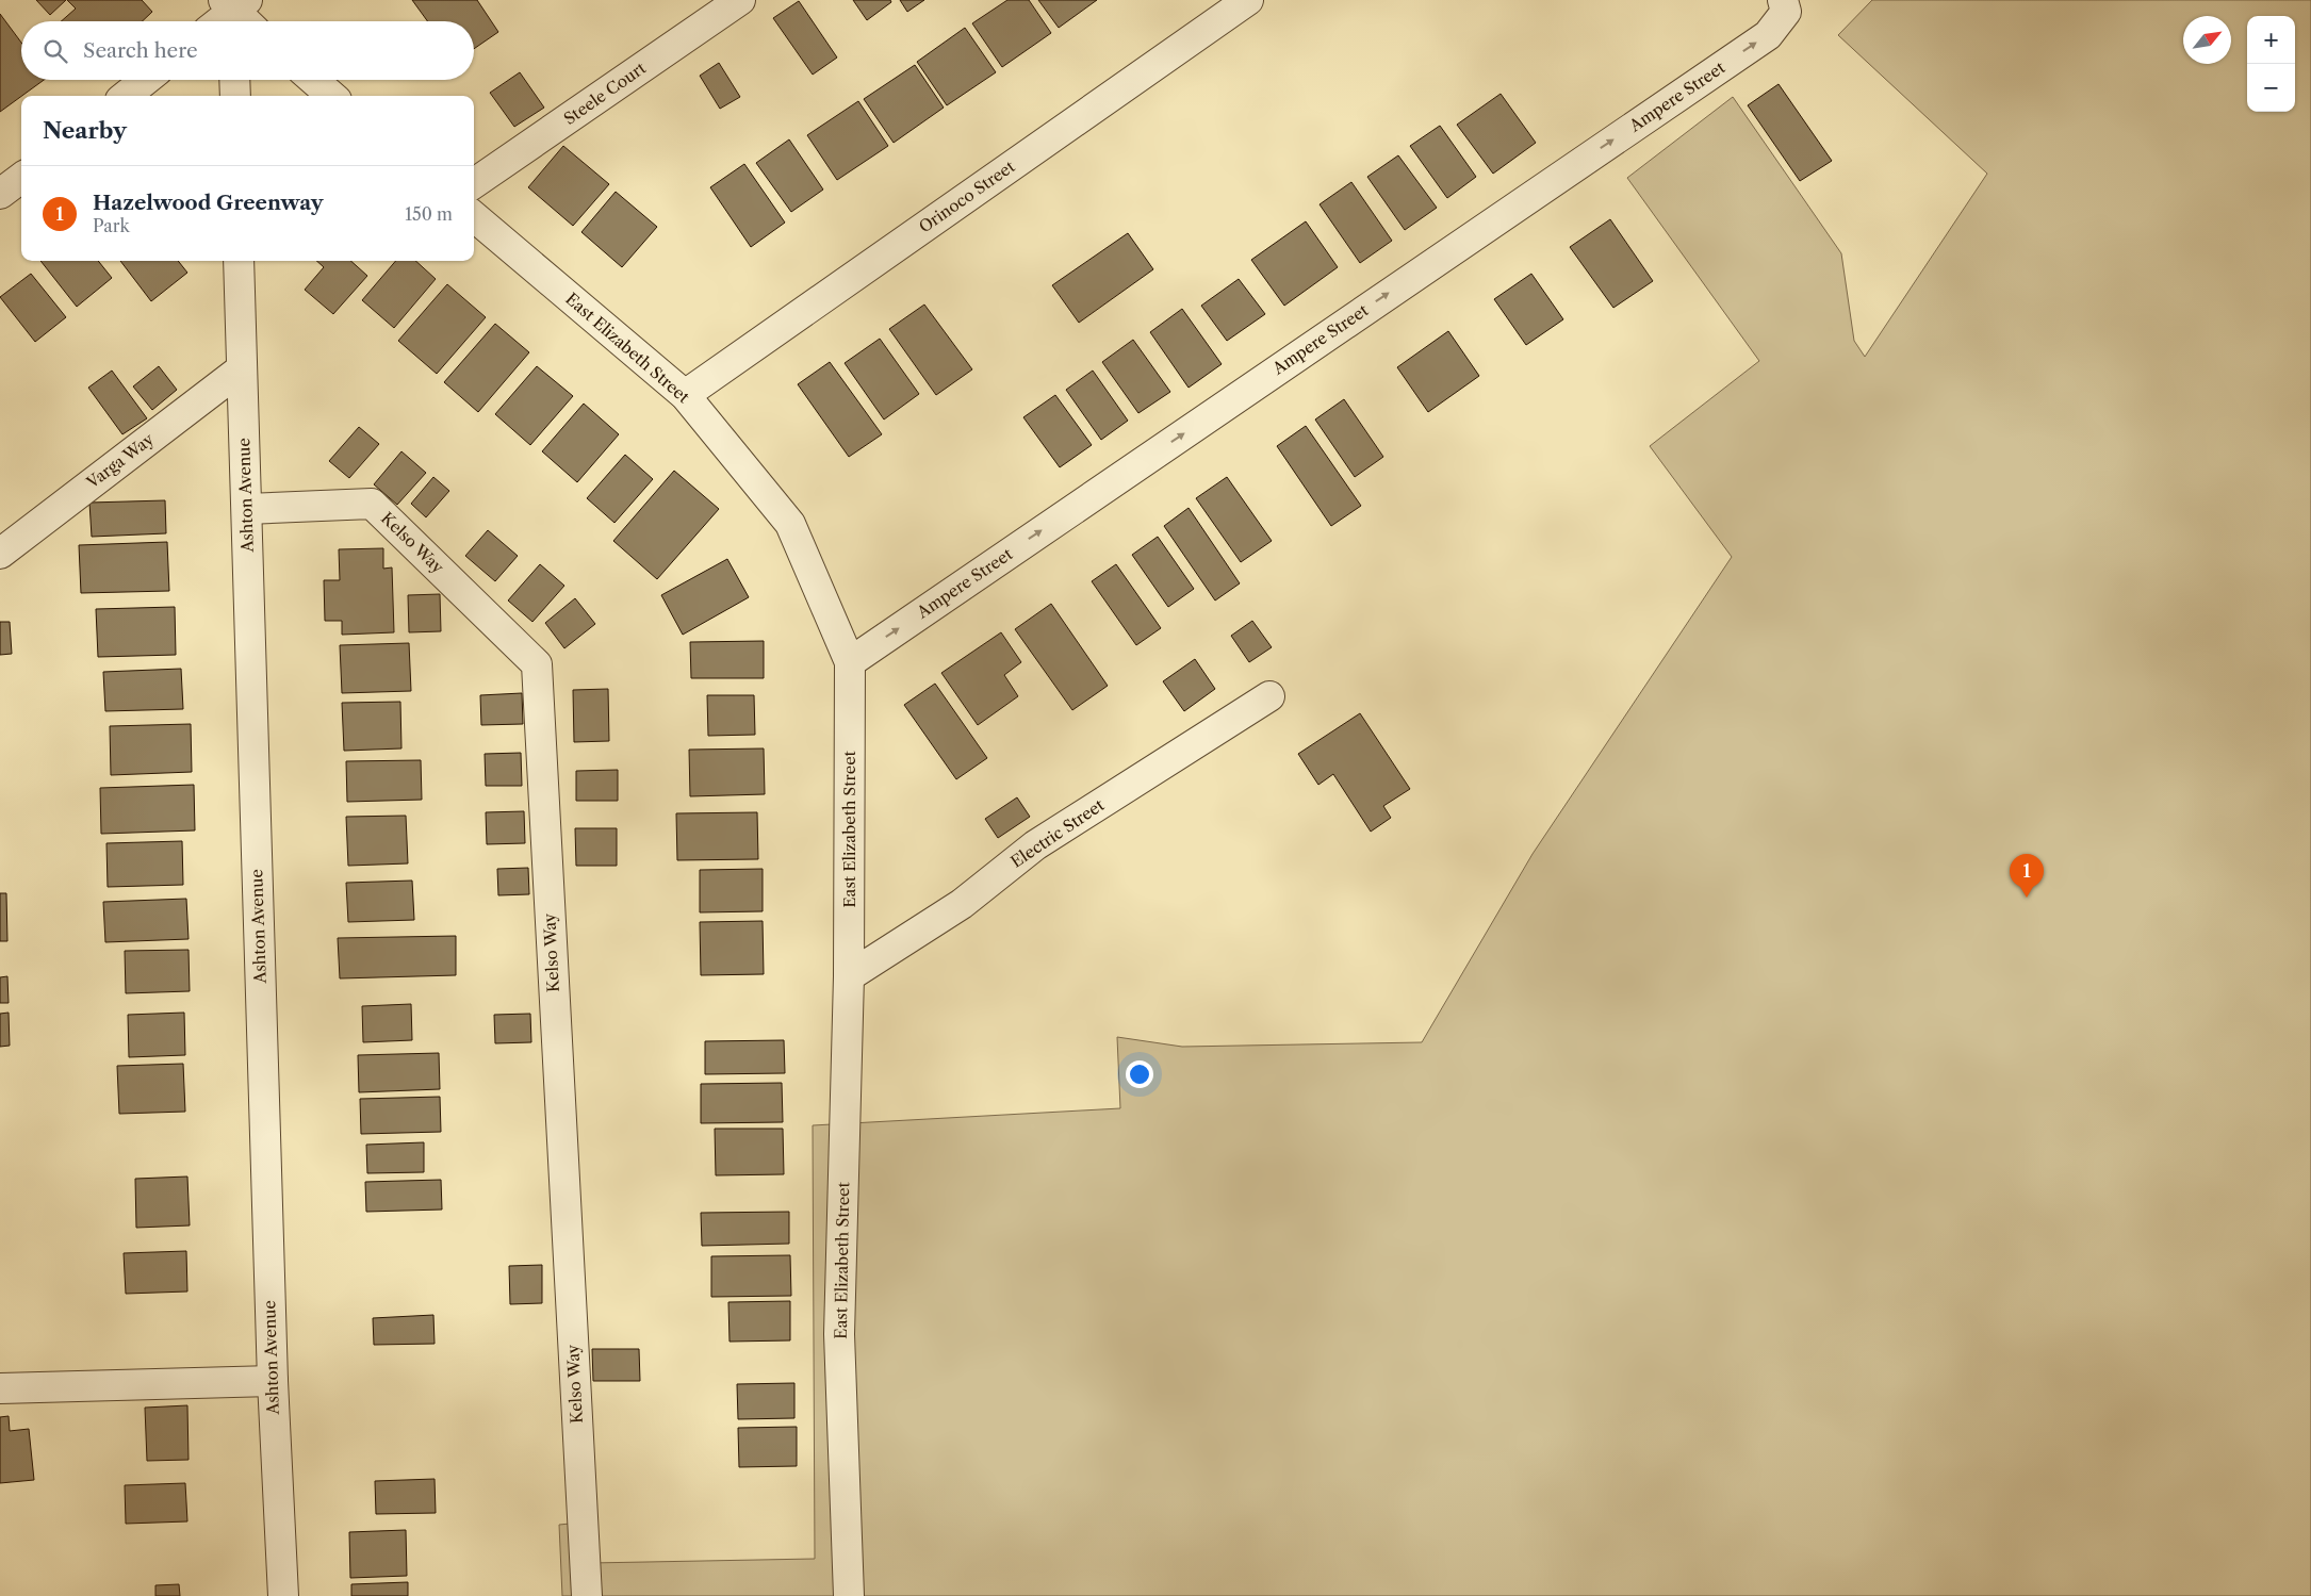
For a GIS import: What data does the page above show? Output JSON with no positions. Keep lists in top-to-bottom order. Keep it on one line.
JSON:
{"streets":{"street":["Steele Court","Ampere Street","Orinoco Street","East Elizabeth Street","Varga Way","Ashton Avenue","Kelso Way","Electric Street"]},"crossings":[["Ampere Street","East Elizabeth Street"],["Orinoco Street","East Elizabeth Street"],["East Elizabeth Street","Electric Street"],["Varga Way","Ashton Avenue"],["Ashton Avenue","Kelso Way"]],"one_way":["Ampere Street"],"north":"top right","page":{"map_buttons":["+","−"],"search":"Search here","heading":"Nearby","list":[{"mark":"1","name":"Hazelwood Greenway","note":"Park","value":"150 m"}],"pins":"1"}}
